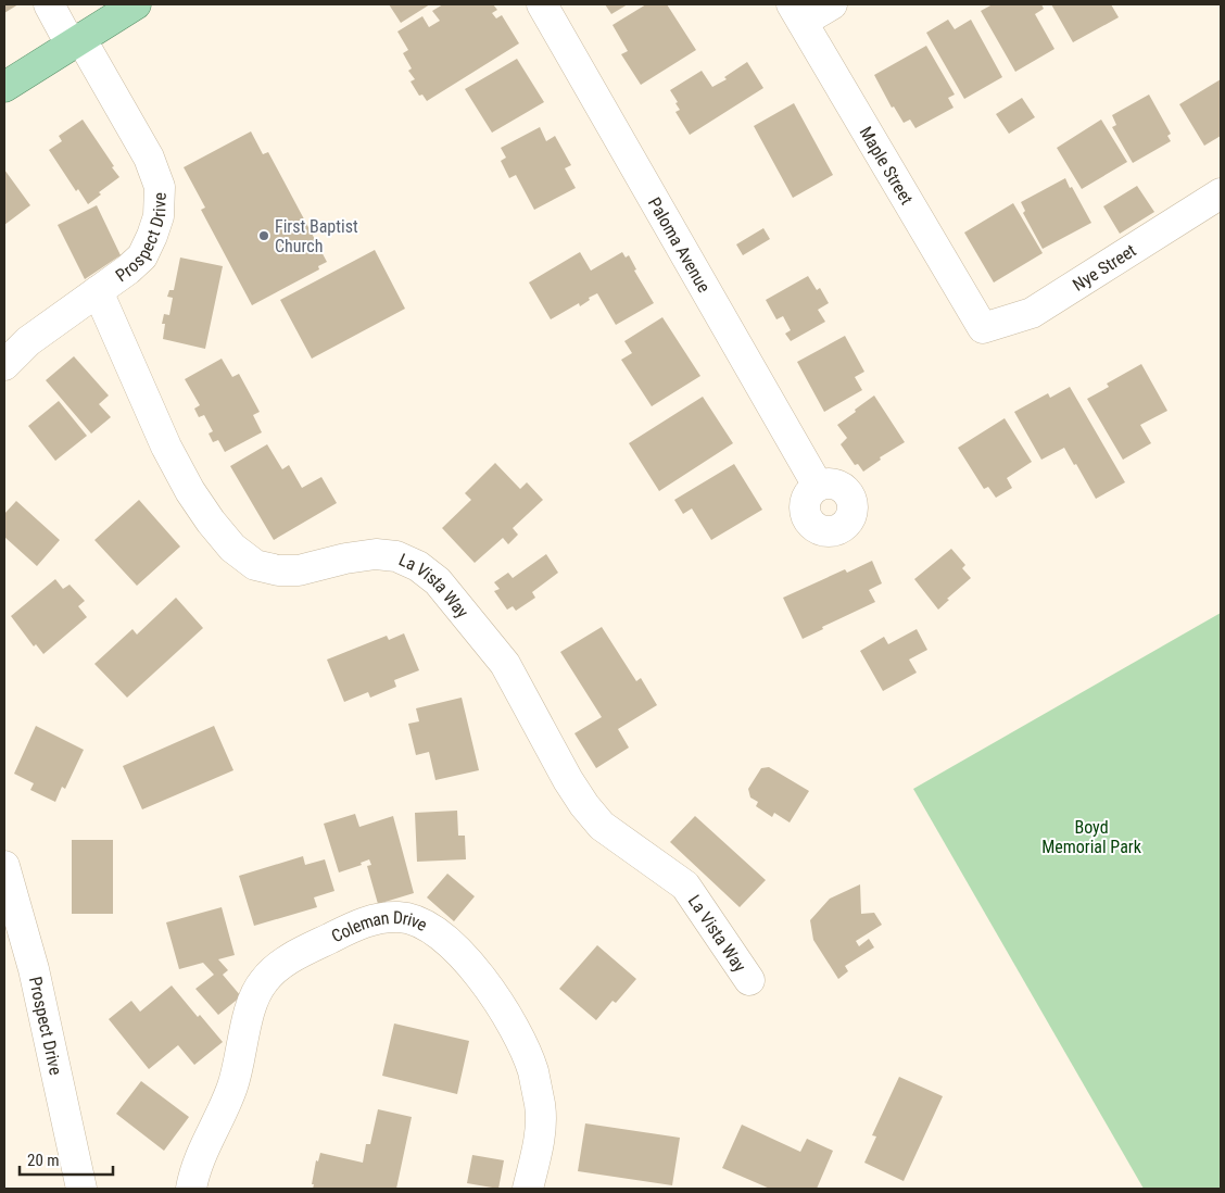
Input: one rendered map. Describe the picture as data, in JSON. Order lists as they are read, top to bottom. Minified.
{"streets":{"street":["Maple Street","Prospect Drive","Paloma Avenue","Nye Street","La Vista Way","Coleman Drive"]},"crossings":[["Maple Street","Nye Street"],["Prospect Drive","La Vista Way"]],"parks":["Boyd Memorial Park"],"places":["First Baptist Church"],"scale_bar":"20 m"}
